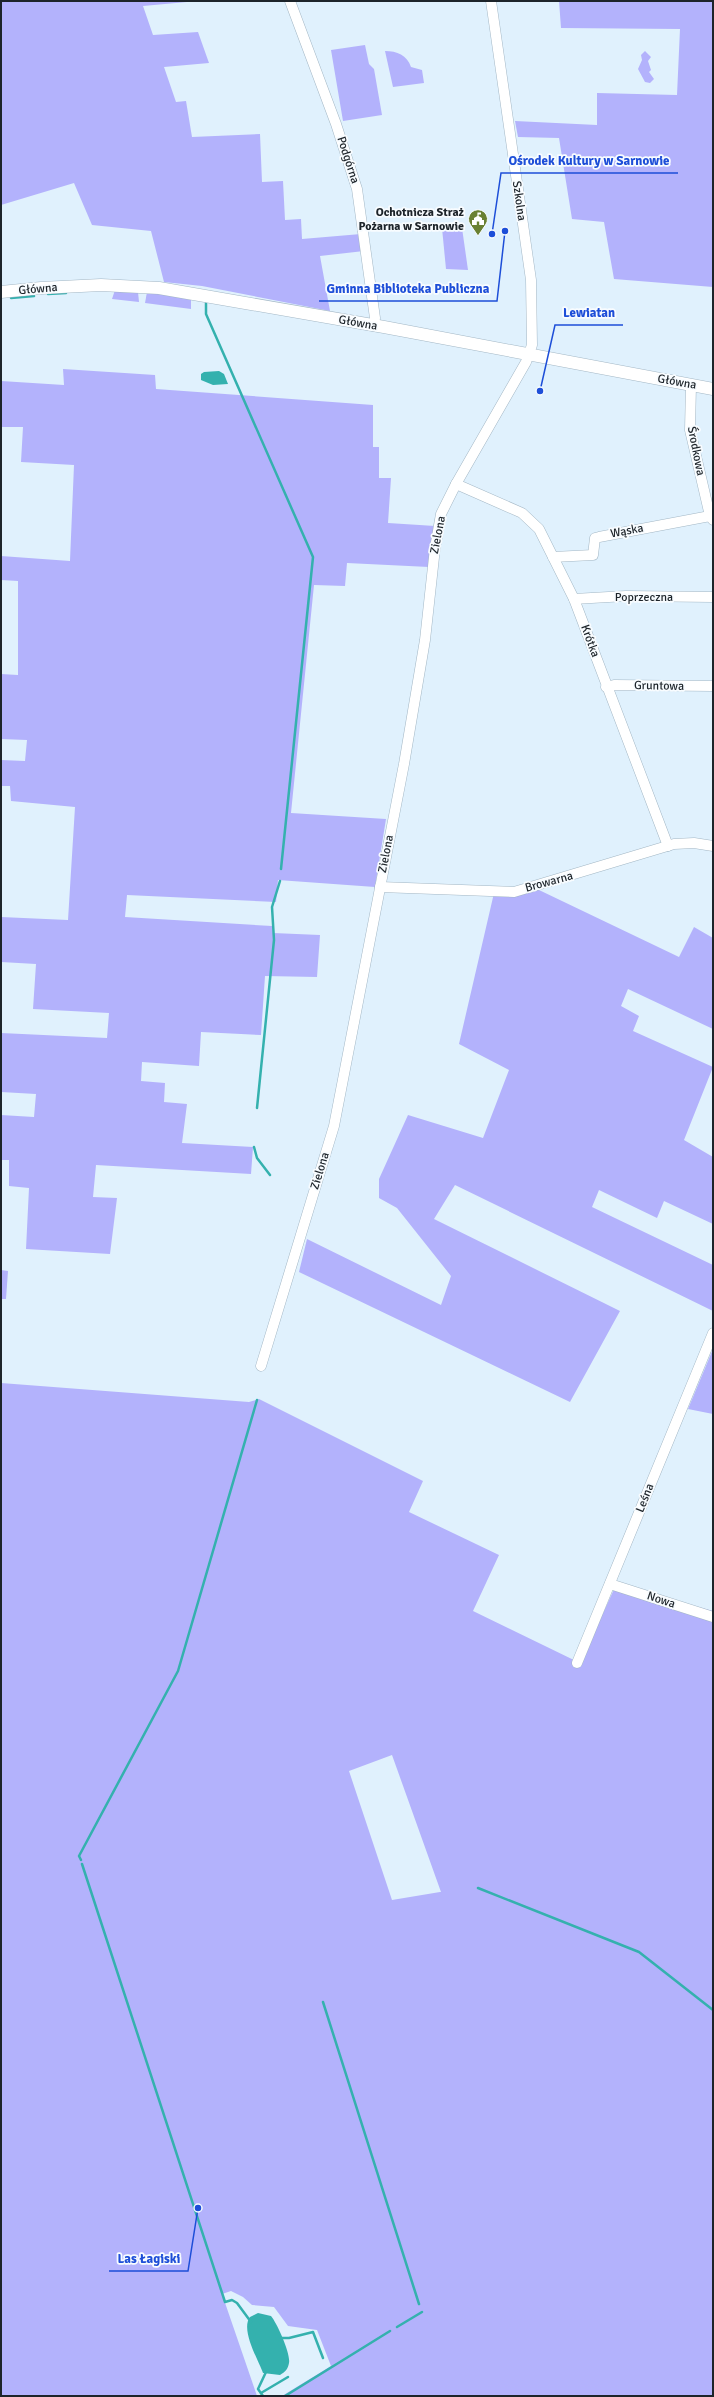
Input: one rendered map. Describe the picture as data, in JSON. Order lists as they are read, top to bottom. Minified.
{"streets":{"street":["Podgórna","Szkolna","Główna","Środkowa","Wąska","Zielona","Poprzeczna","Krótka","Gruntowa","Browarna","Leśna","Nowa"]},"crossings":[["Podgórna","Główna"],["Szkolna","Główna"],["Szkolna","Zielona"],["Główna","Środkowa"],["Główna","Zielona"],["Środkowa","Wąska"],["Wąska","Krótka"],["Zielona","Krótka"],["Zielona","Browarna"],["Poprzeczna","Krótka"],["Krótka","Gruntowa"],["Krótka","Browarna"],["Leśna","Nowa"]],"places":{"other":["Gminna Biblioteka Publiczna","Ośrodek Kultury w Sarnowie","Lewiatan","Las Łagiski"],"public building":["Ochotnicza Straż Pożarna w Sarnowie"]}}
